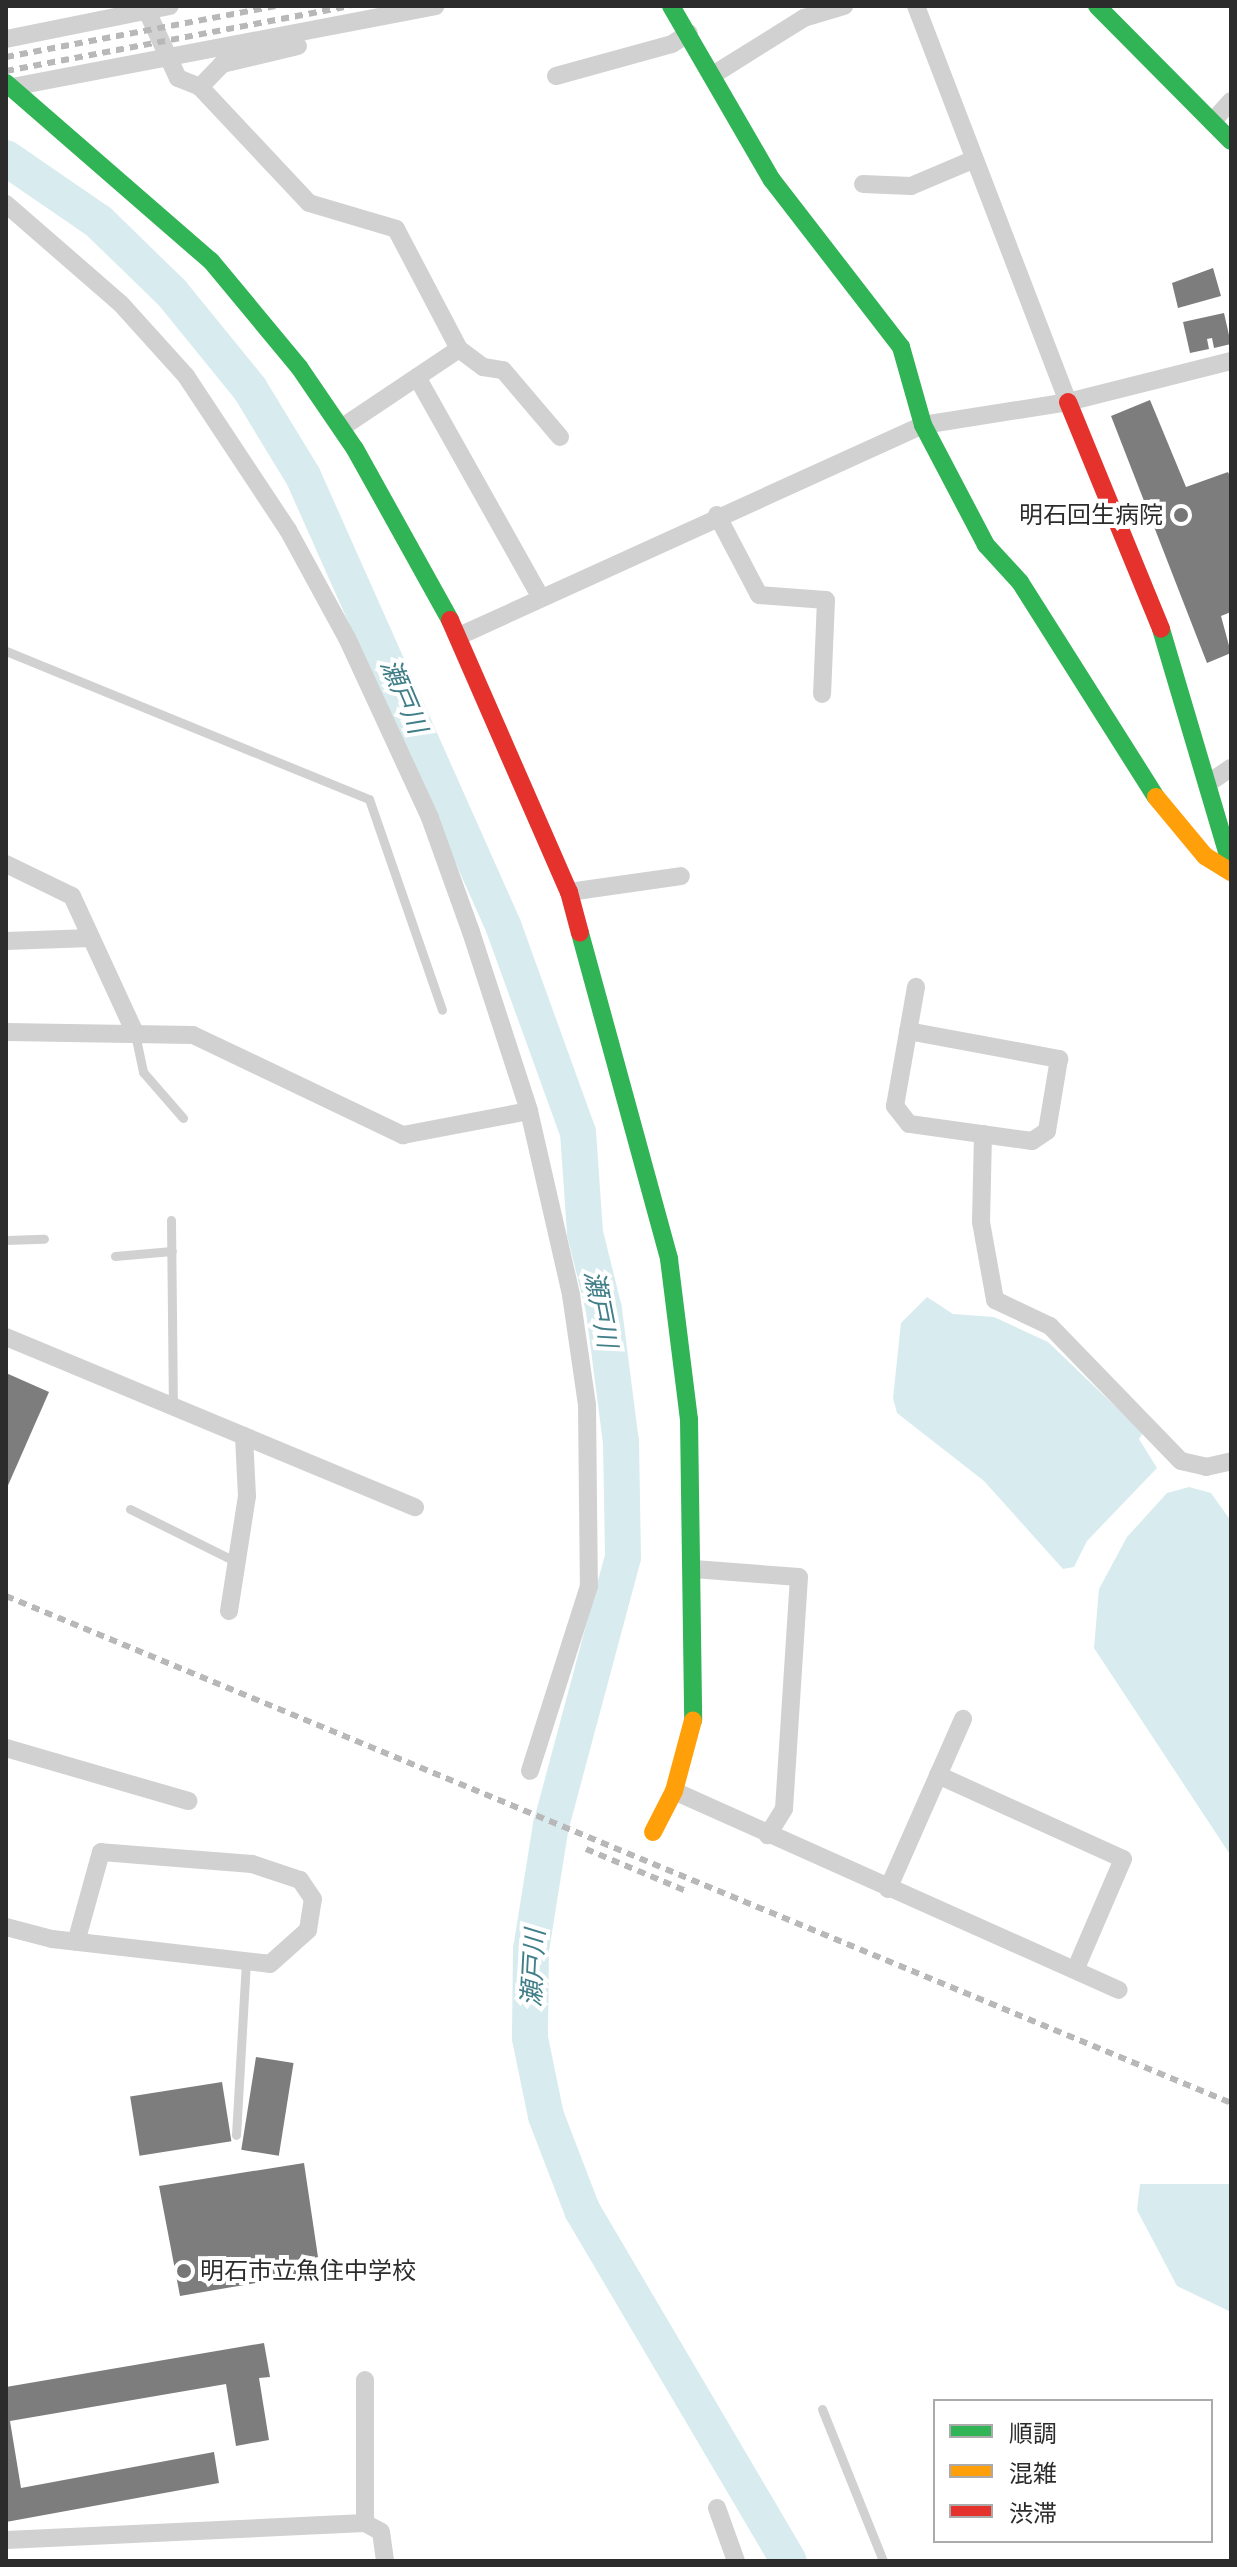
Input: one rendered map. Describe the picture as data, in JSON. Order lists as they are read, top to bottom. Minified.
{"water":["瀬戸川"],"places":["明石回生病院","明石市立魚住中学校"],"legend":["順調","混雑","渋滞"]}
